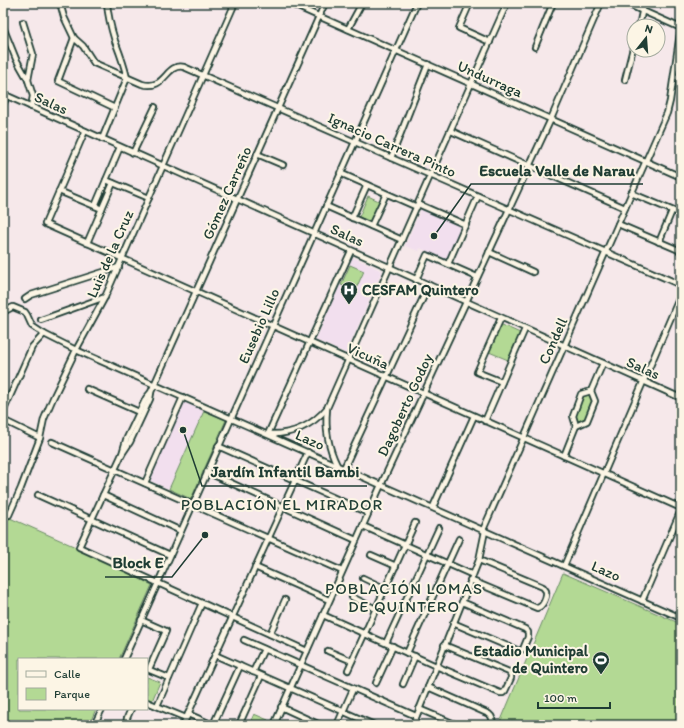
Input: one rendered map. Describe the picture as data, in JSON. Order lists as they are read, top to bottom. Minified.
{"streets":{"street":["Undurraga","Salas","Ignacio Carrera Pinto","Gómez Carreño","Luis de la Cruz","Eusebio Lillo","Condell","Vicuña","Dagoberto Godoy","Lazo"]},"crossings":[["Undurraga","Gómez Carreño"],["Undurraga","Eusebio Lillo"],["Undurraga","Condell"],["Undurraga","Dagoberto Godoy"],["Salas","Gómez Carreño"],["Salas","Luis de la Cruz"],["Salas","Eusebio Lillo"],["Salas","Condell"],["Salas","Dagoberto Godoy"],["Ignacio Carrera Pinto","Gómez Carreño"],["Ignacio Carrera Pinto","Luis de la Cruz"],["Ignacio Carrera Pinto","Eusebio Lillo"],["Ignacio Carrera Pinto","Condell"],["Ignacio Carrera Pinto","Dagoberto Godoy"],["Gómez Carreño","Eusebio Lillo"],["Gómez Carreño","Vicuña"],["Gómez Carreño","Lazo"],["Luis de la Cruz","Vicuña"],["Luis de la Cruz","Lazo"],["Eusebio Lillo","Vicuña"],["Eusebio Lillo","Lazo"],["Condell","Vicuña"],["Condell","Lazo"],["Vicuña","Dagoberto Godoy"],["Dagoberto Godoy","Lazo"]],"districts":["POBLACIÓN EL MIRADOR","POBLACIÓN LOMAS DE QUINTERO"],"places":{"other":["Escuela Valle de Narau","Jardín Infantil Bambi","Block E"],"hospital":["CESFAM Quintero"],"sports":["Estadio Municipal de Quintero"]},"legend":["Calle","Parque"],"scale_bar":"100 m","north":"top"}
